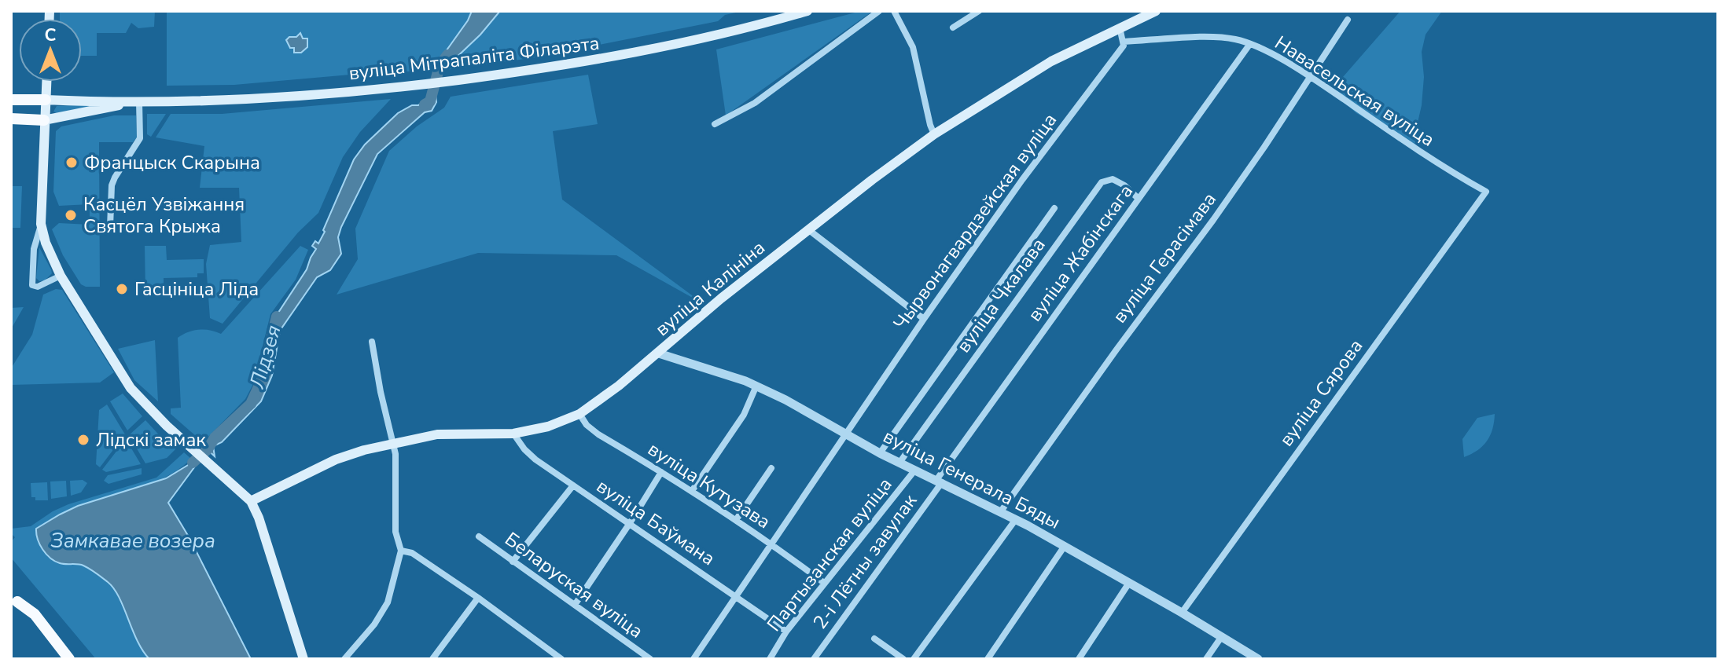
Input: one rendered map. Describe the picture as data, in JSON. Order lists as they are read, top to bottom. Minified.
{"streets":{"main road":["вуліца Мітрапаліта Філарэта","вуліца Калініна"],"street":["Навасельская вуліца","Чырвонагвардзейская вуліца","вуліца Жабінскага","вуліца Герасімава","вуліца Чкалава","вуліца Сярова","вуліца Генерала Бяды","вуліца Кутузава","вуліца Баўмана","Партызанская вуліца","2-і Лётны завулак","Беларуская вуліца"]},"crossings":[["Навасельская вуліца","Чырвонагвардзейская вуліца"],["Навасельская вуліца","вуліца Жабінскага"],["Навасельская вуліца","вуліца Герасімава"],["Навасельская вуліца","вуліца Сярова"],["Чырвонагвардзейская вуліца","вуліца Генерала Бяды"],["Чырвонагвардзейская вуліца","вуліца Кутузава"],["Чырвонагвардзейская вуліца","вуліца Баўмана"],["вуліца Жабінскага","вуліца Чкалава"],["вуліца Жабінскага","вуліца Генерала Бяды"],["вуліца Жабінскага","2-і Лётны завулак"],["вуліца Герасімава","вуліца Генерала Бяды"],["вуліца Калініна","вуліца Генерала Бяды"],["вуліца Калініна","вуліца Кутузава"],["вуліца Калініна","вуліца Баўмана"],["вуліца Чкалава","вуліца Генерала Бяды"],["вуліца Сярова","вуліца Генерала Бяды"],["вуліца Генерала Бяды","Партызанская вуліца"],["вуліца Генерала Бяды","2-і Лётны завулак"],["вуліца Кутузава","Партызанская вуліца"],["вуліца Баўмана","Партызанская вуліца"]],"water":["Лідзея","Замкавае возера"],"places":["Францыск Скарына","Касцёл Узвіжання Святога Крыжа","Гасцініца Ліда","Лідскі замак"],"north":"top"}
